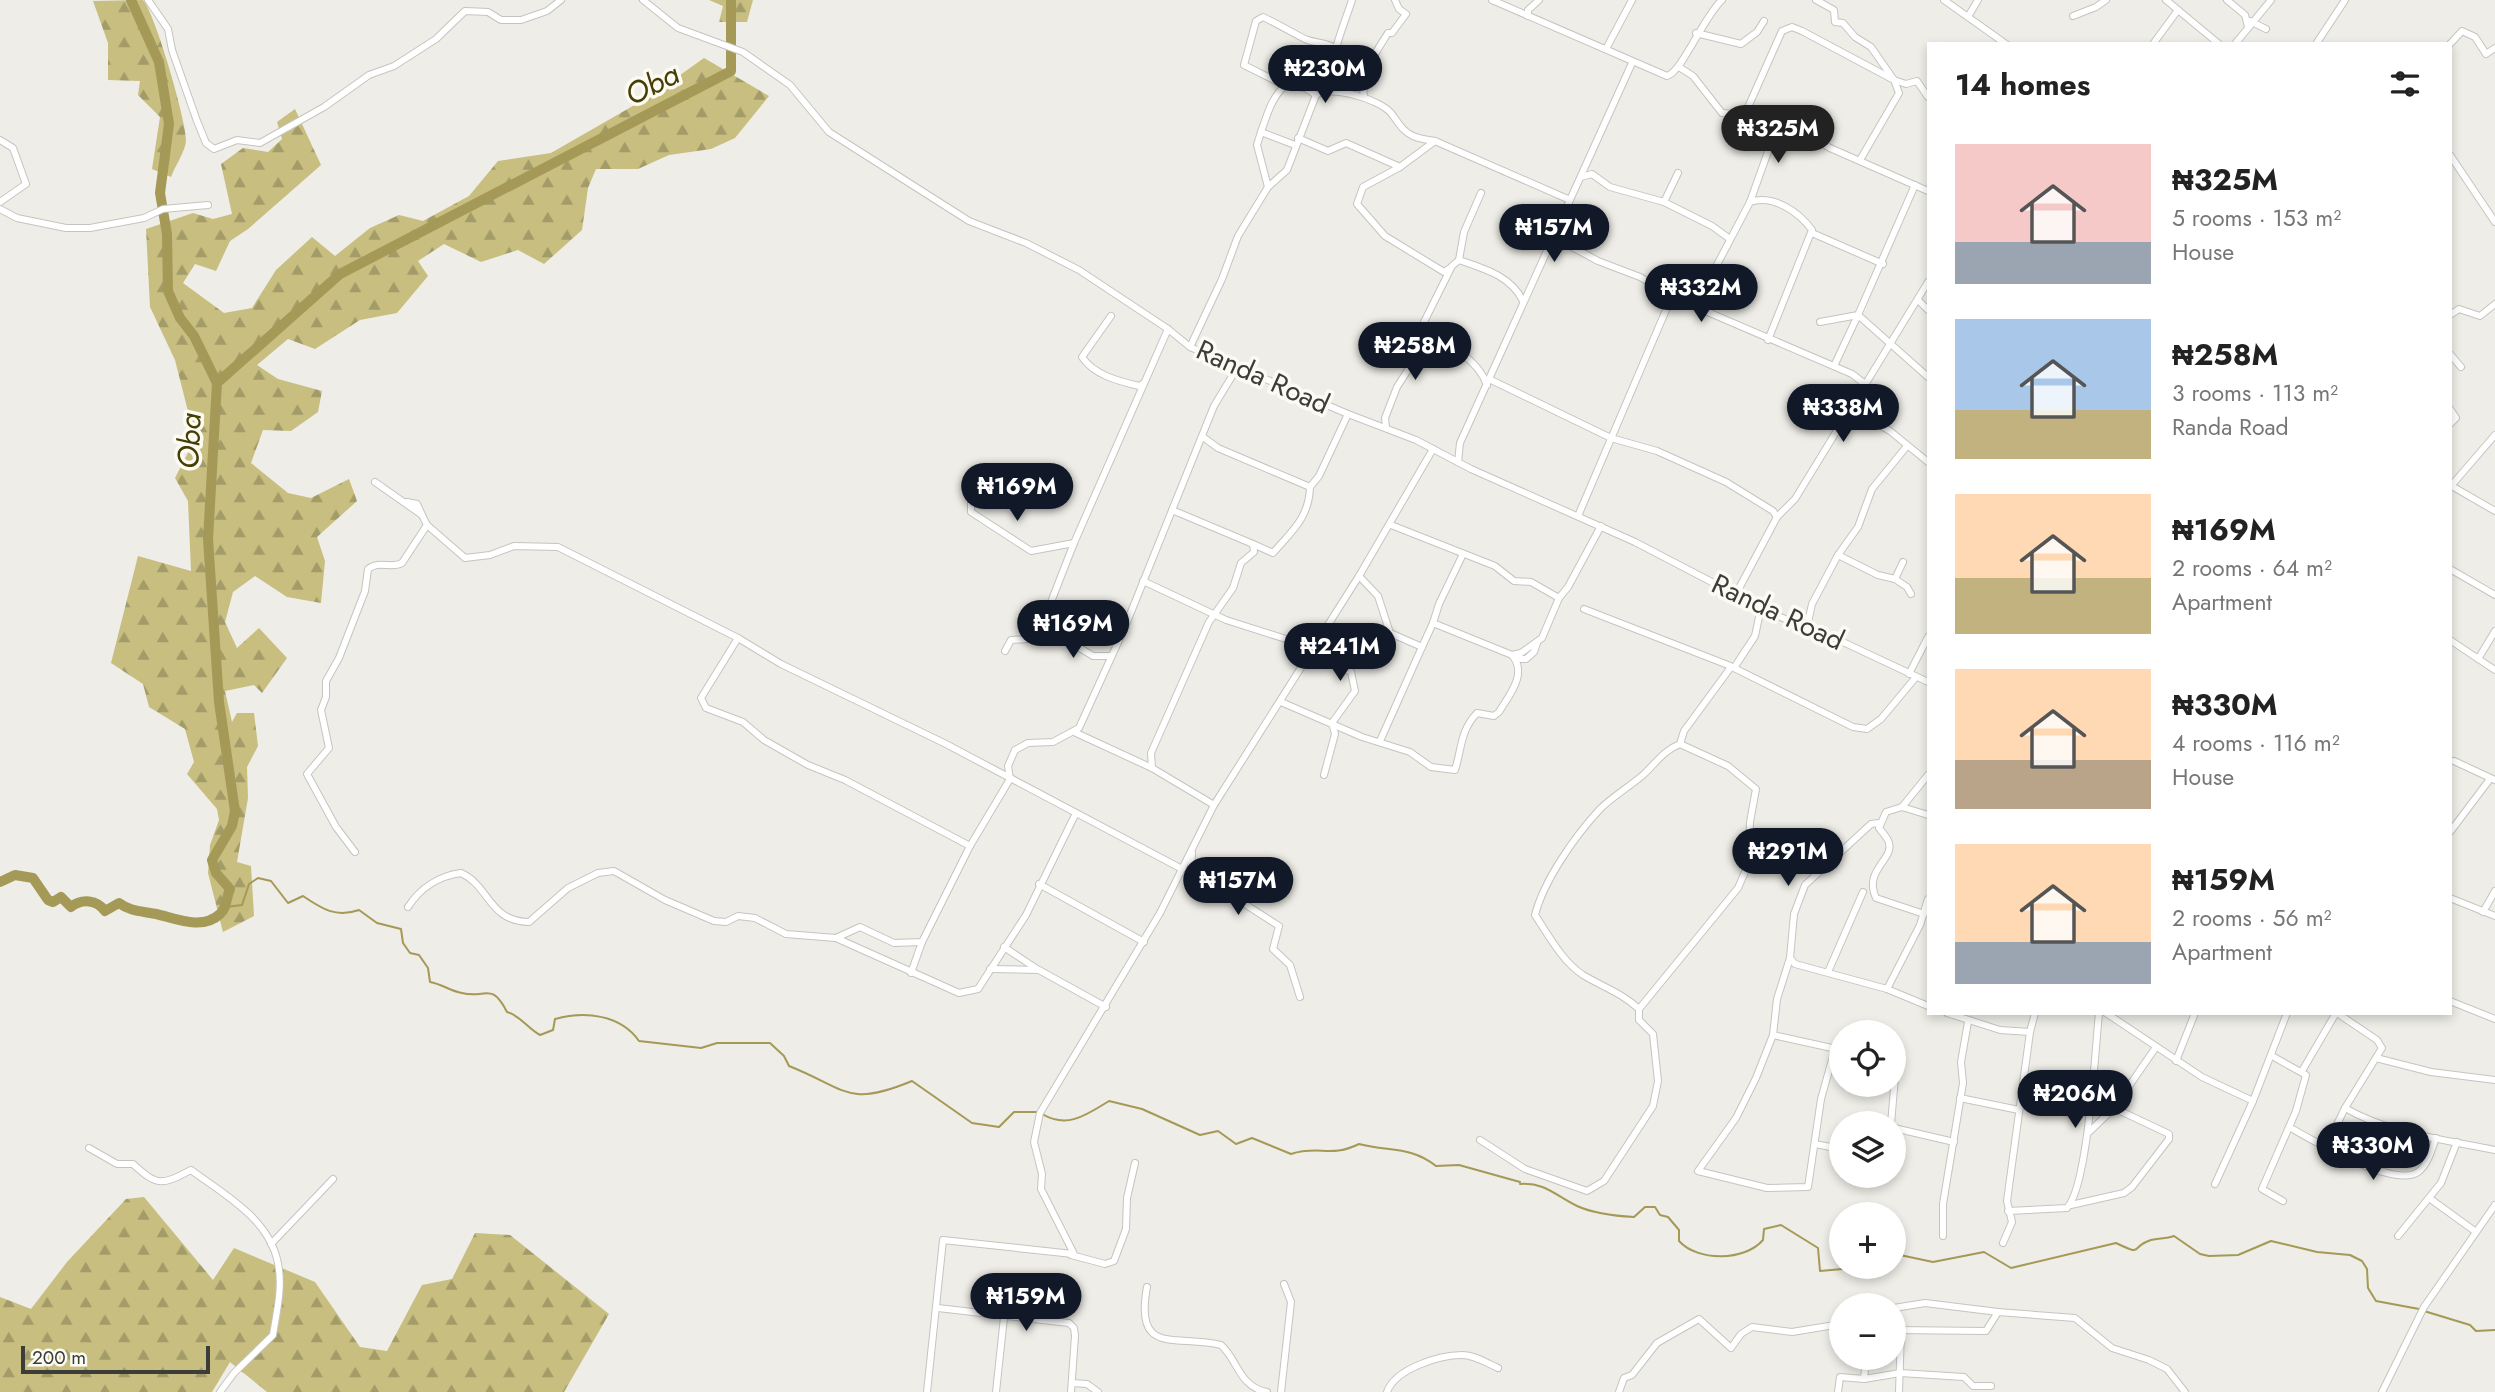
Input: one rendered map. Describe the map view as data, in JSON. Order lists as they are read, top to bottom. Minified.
{"streets":{"street":["Randa Road"]},"water":["Oba"],"scale_bar":"200 m","page":{"heading":"14 homes","price":["₦230M","₦325M","₦157M","₦332M","₦258M","₦338M","₦169M","₦169M","₦241M","₦291M","₦157M","₦206M","₦330M","₦159M"],"list":[{"name":"₦325M","note":"5 rooms · 153 m² · House"},{"name":"₦258M","note":"3 rooms · 113 m² · Randa Road"},{"name":"₦169M","note":"2 rooms · 64 m² · Apartment"},{"name":"₦330M","note":"4 rooms · 116 m² · House"},{"name":"₦159M","note":"2 rooms · 56 m² · Apartment"}],"map_buttons":["+","−"],"scale":"200 m"}}
